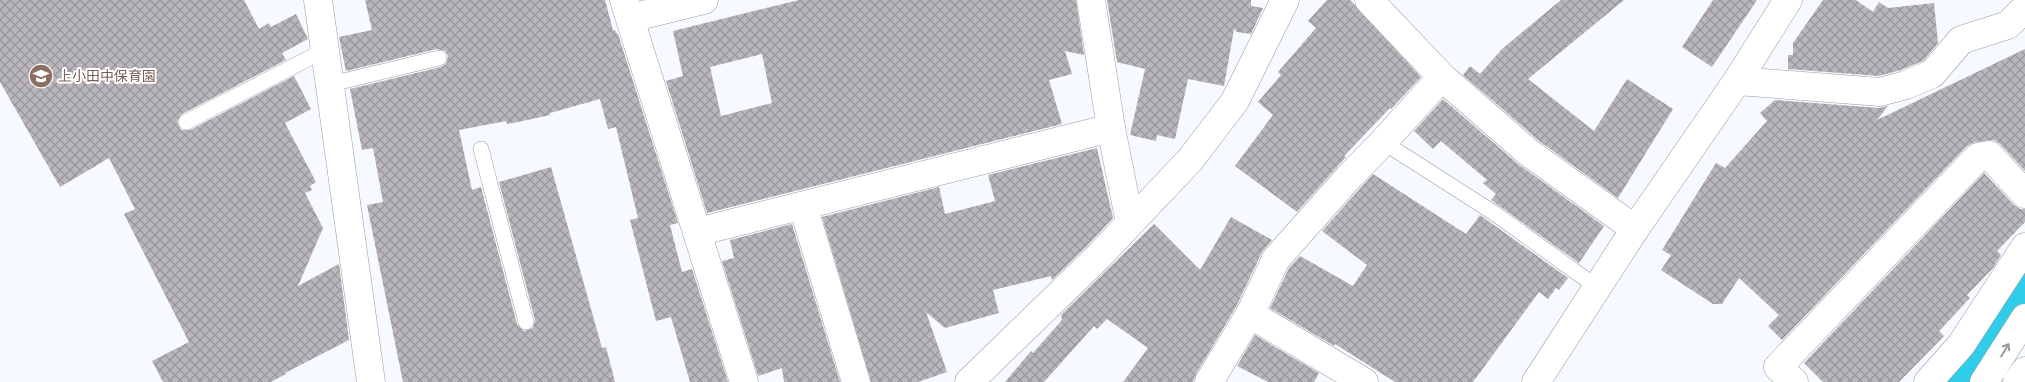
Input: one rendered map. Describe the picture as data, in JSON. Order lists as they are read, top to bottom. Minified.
{"places":{"school or university":["上小田中保育園"]}}
